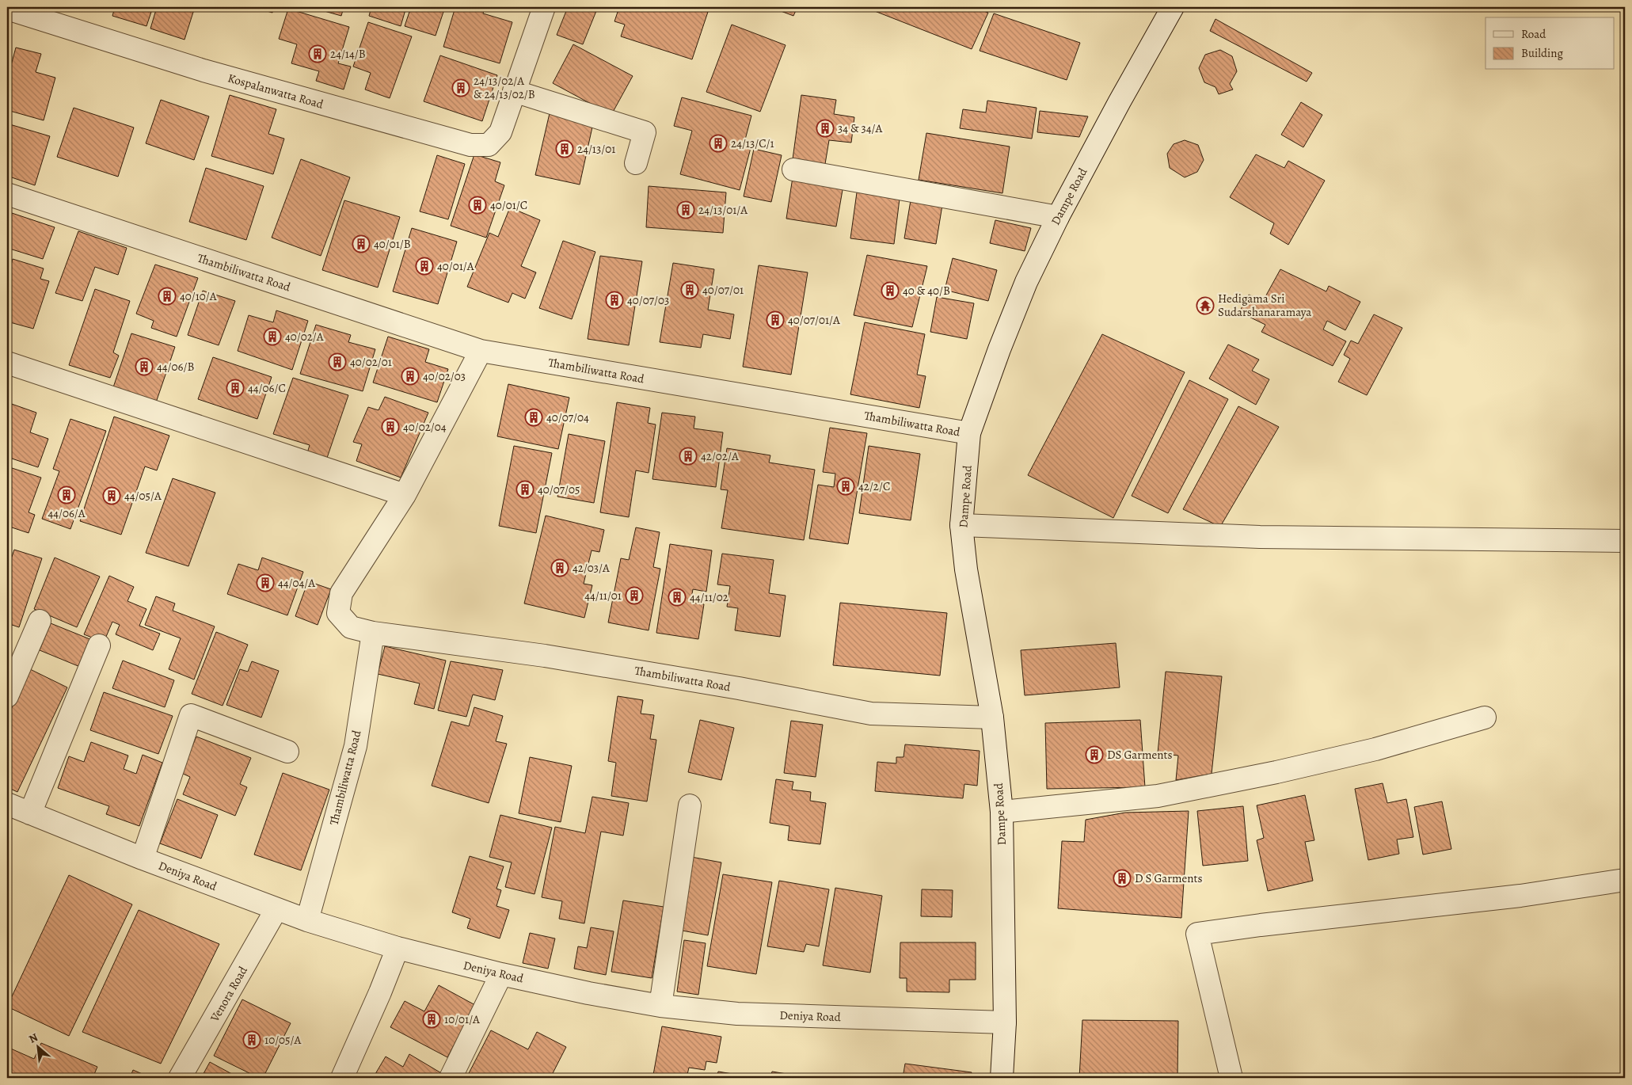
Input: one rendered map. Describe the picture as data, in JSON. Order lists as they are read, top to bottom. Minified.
{"streets":{"street":["Kospalanwatta Road","Dampe Road","Thambiliwatta Road","Deniya Road","Venora Road"]},"crossings":[["Dampe Road","Thambiliwatta Road"],["Dampe Road","Deniya Road"],["Thambiliwatta Road","Deniya Road"],["Deniya Road","Venora Road"]],"places":{"building":["24/14/B","24/13/02/A & 24/13/02/B","34 & 34/A","24/13/C/1","24/13/01","40/01/C","24/13/01/A","40/01/B","40/01/A","40/07/01","40 & 40/B","40/10/A","40/07/03","40/07/01/A","40/02/A","40/02/01","44/06/B","40/02/03","44/06/C","40/07/04","40/02/04","42/02/A","42/2/C","40/07/05","44/06/A","44/05/A","42/03/A","44/04/A","44/11/01","44/11/02","DS Garments","D S Garments","10/01/A","10/05/A"],"temple":["Hedigama Sri Sudarshanaramaya"]},"legend":["Road","Building"],"north":"top left"}
